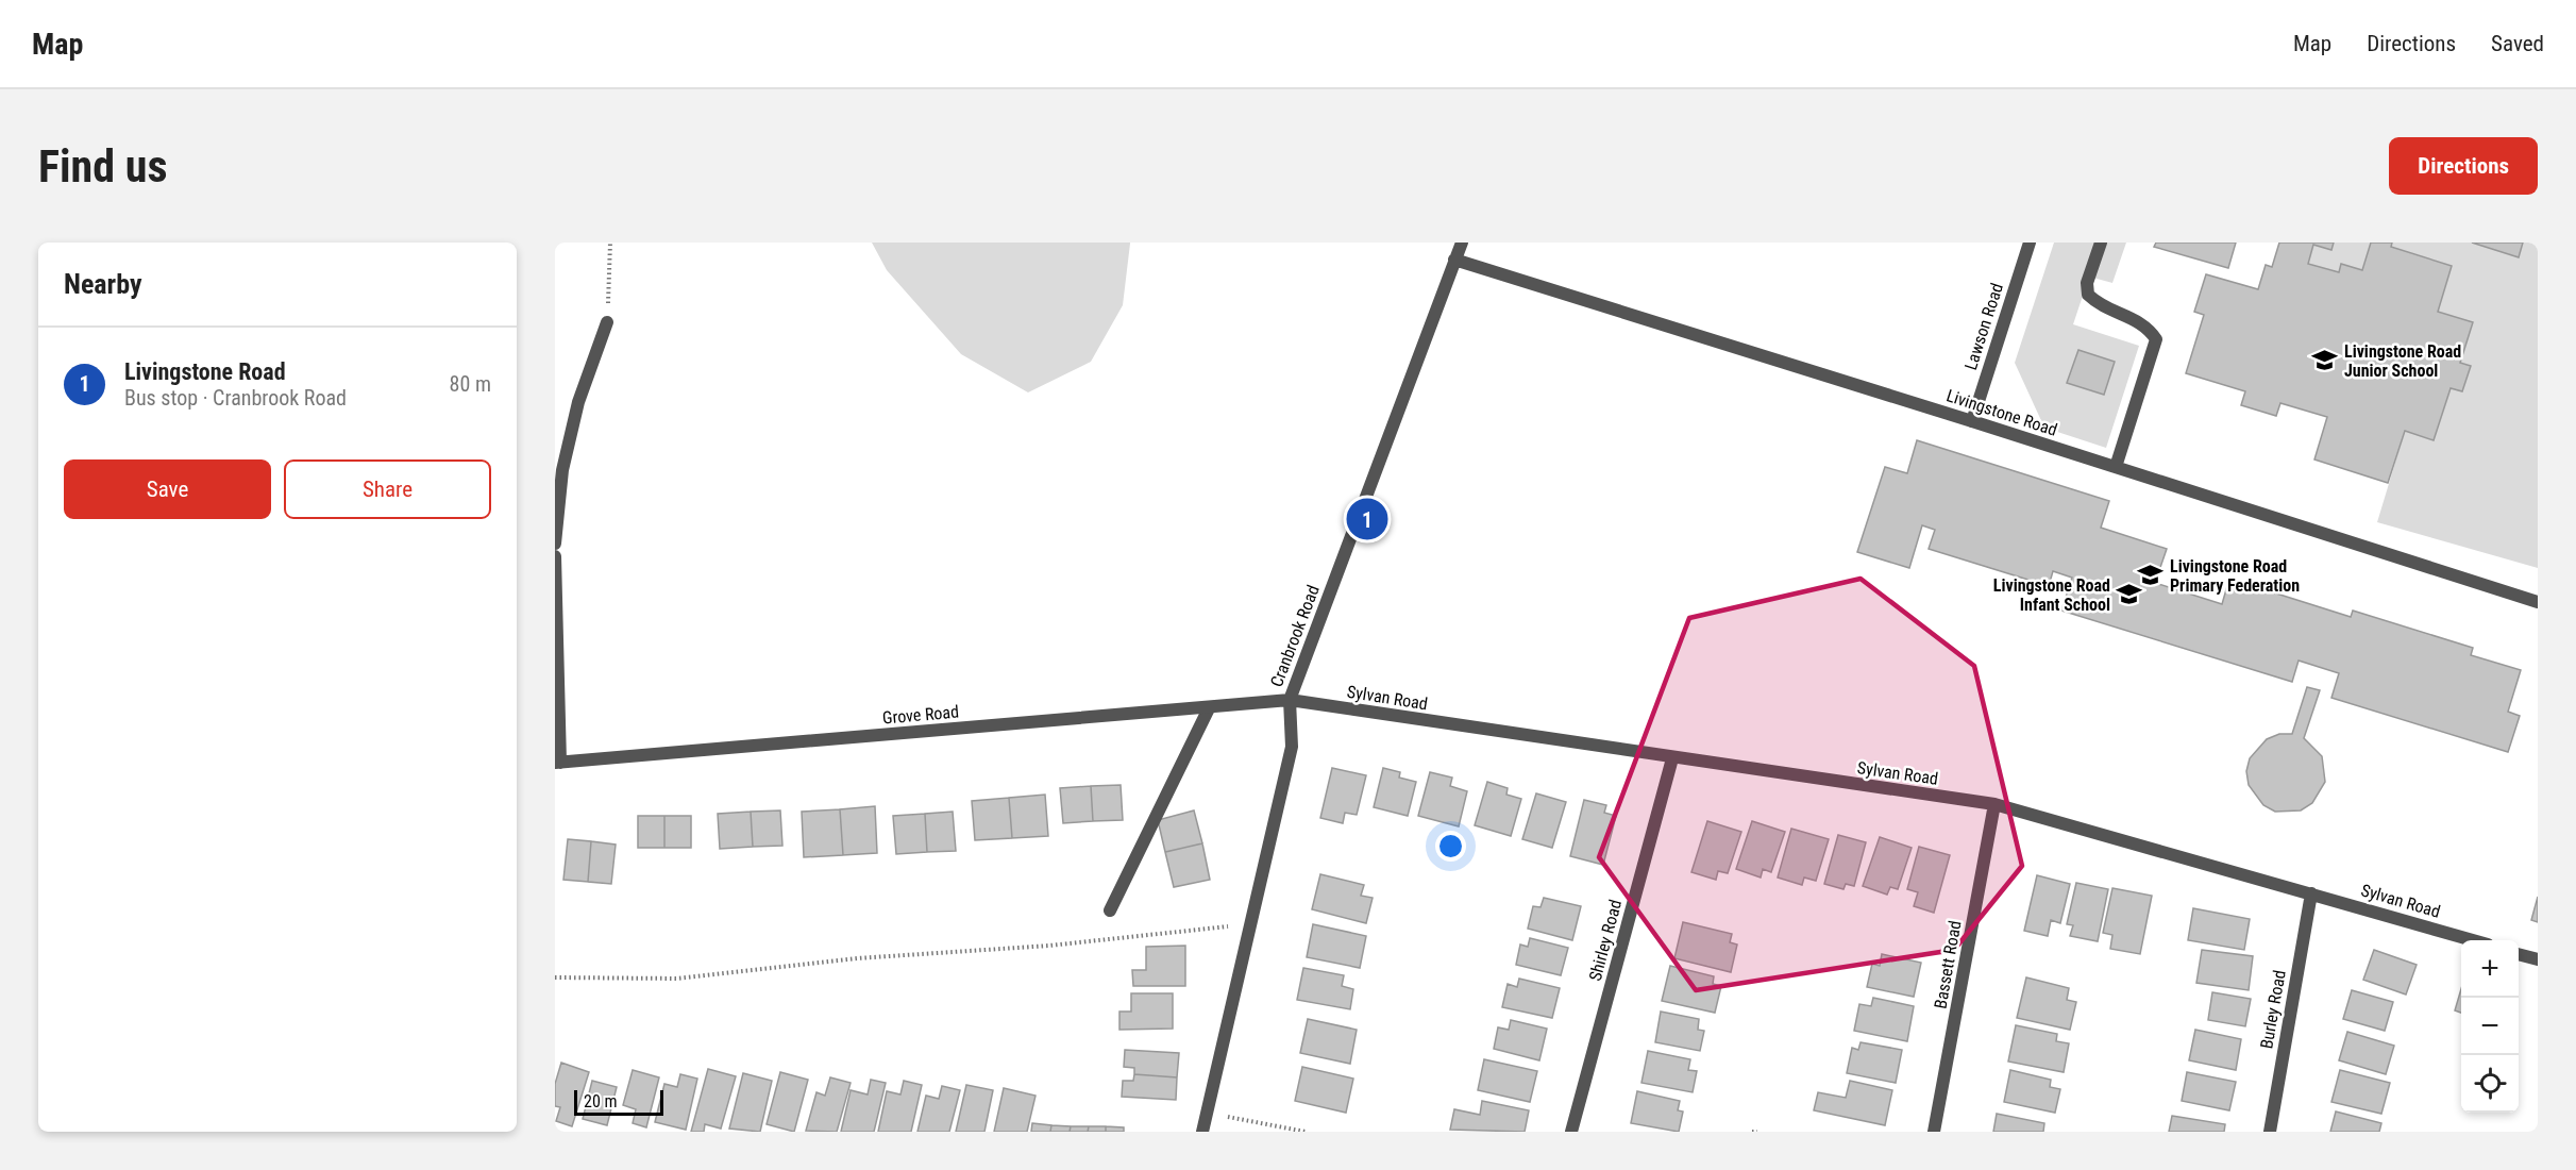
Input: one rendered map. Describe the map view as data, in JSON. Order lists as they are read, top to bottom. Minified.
{"streets":{"street":["Lawson Road","Livingstone Road","Cranbrook Road","Sylvan Road","Grove Road","Shirley Road","Bassett Road","Burley Road"]},"crossings":[["Lawson Road","Livingstone Road"],["Livingstone Road","Cranbrook Road"],["Cranbrook Road","Sylvan Road"],["Cranbrook Road","Grove Road"],["Sylvan Road","Grove Road"],["Sylvan Road","Shirley Road"],["Sylvan Road","Bassett Road"],["Sylvan Road","Burley Road"]],"places":{"school or university":["Livingstone Road Junior School","Livingstone Road Primary Federation","Livingstone Road Infant School"]},"scale_bar":"20 m","page":{"header":"Map","nav":["Map","Directions","Saved"],"buttons":["Directions",["Save","Share"]],"title":"Find us","heading":"Nearby","list":[{"mark":"1","name":"Livingstone Road","note":"Bus stop · Cranbrook Road","value":"80 m"}],"pins":"1","map_buttons":["+","−"],"scale":"20 m"}}
